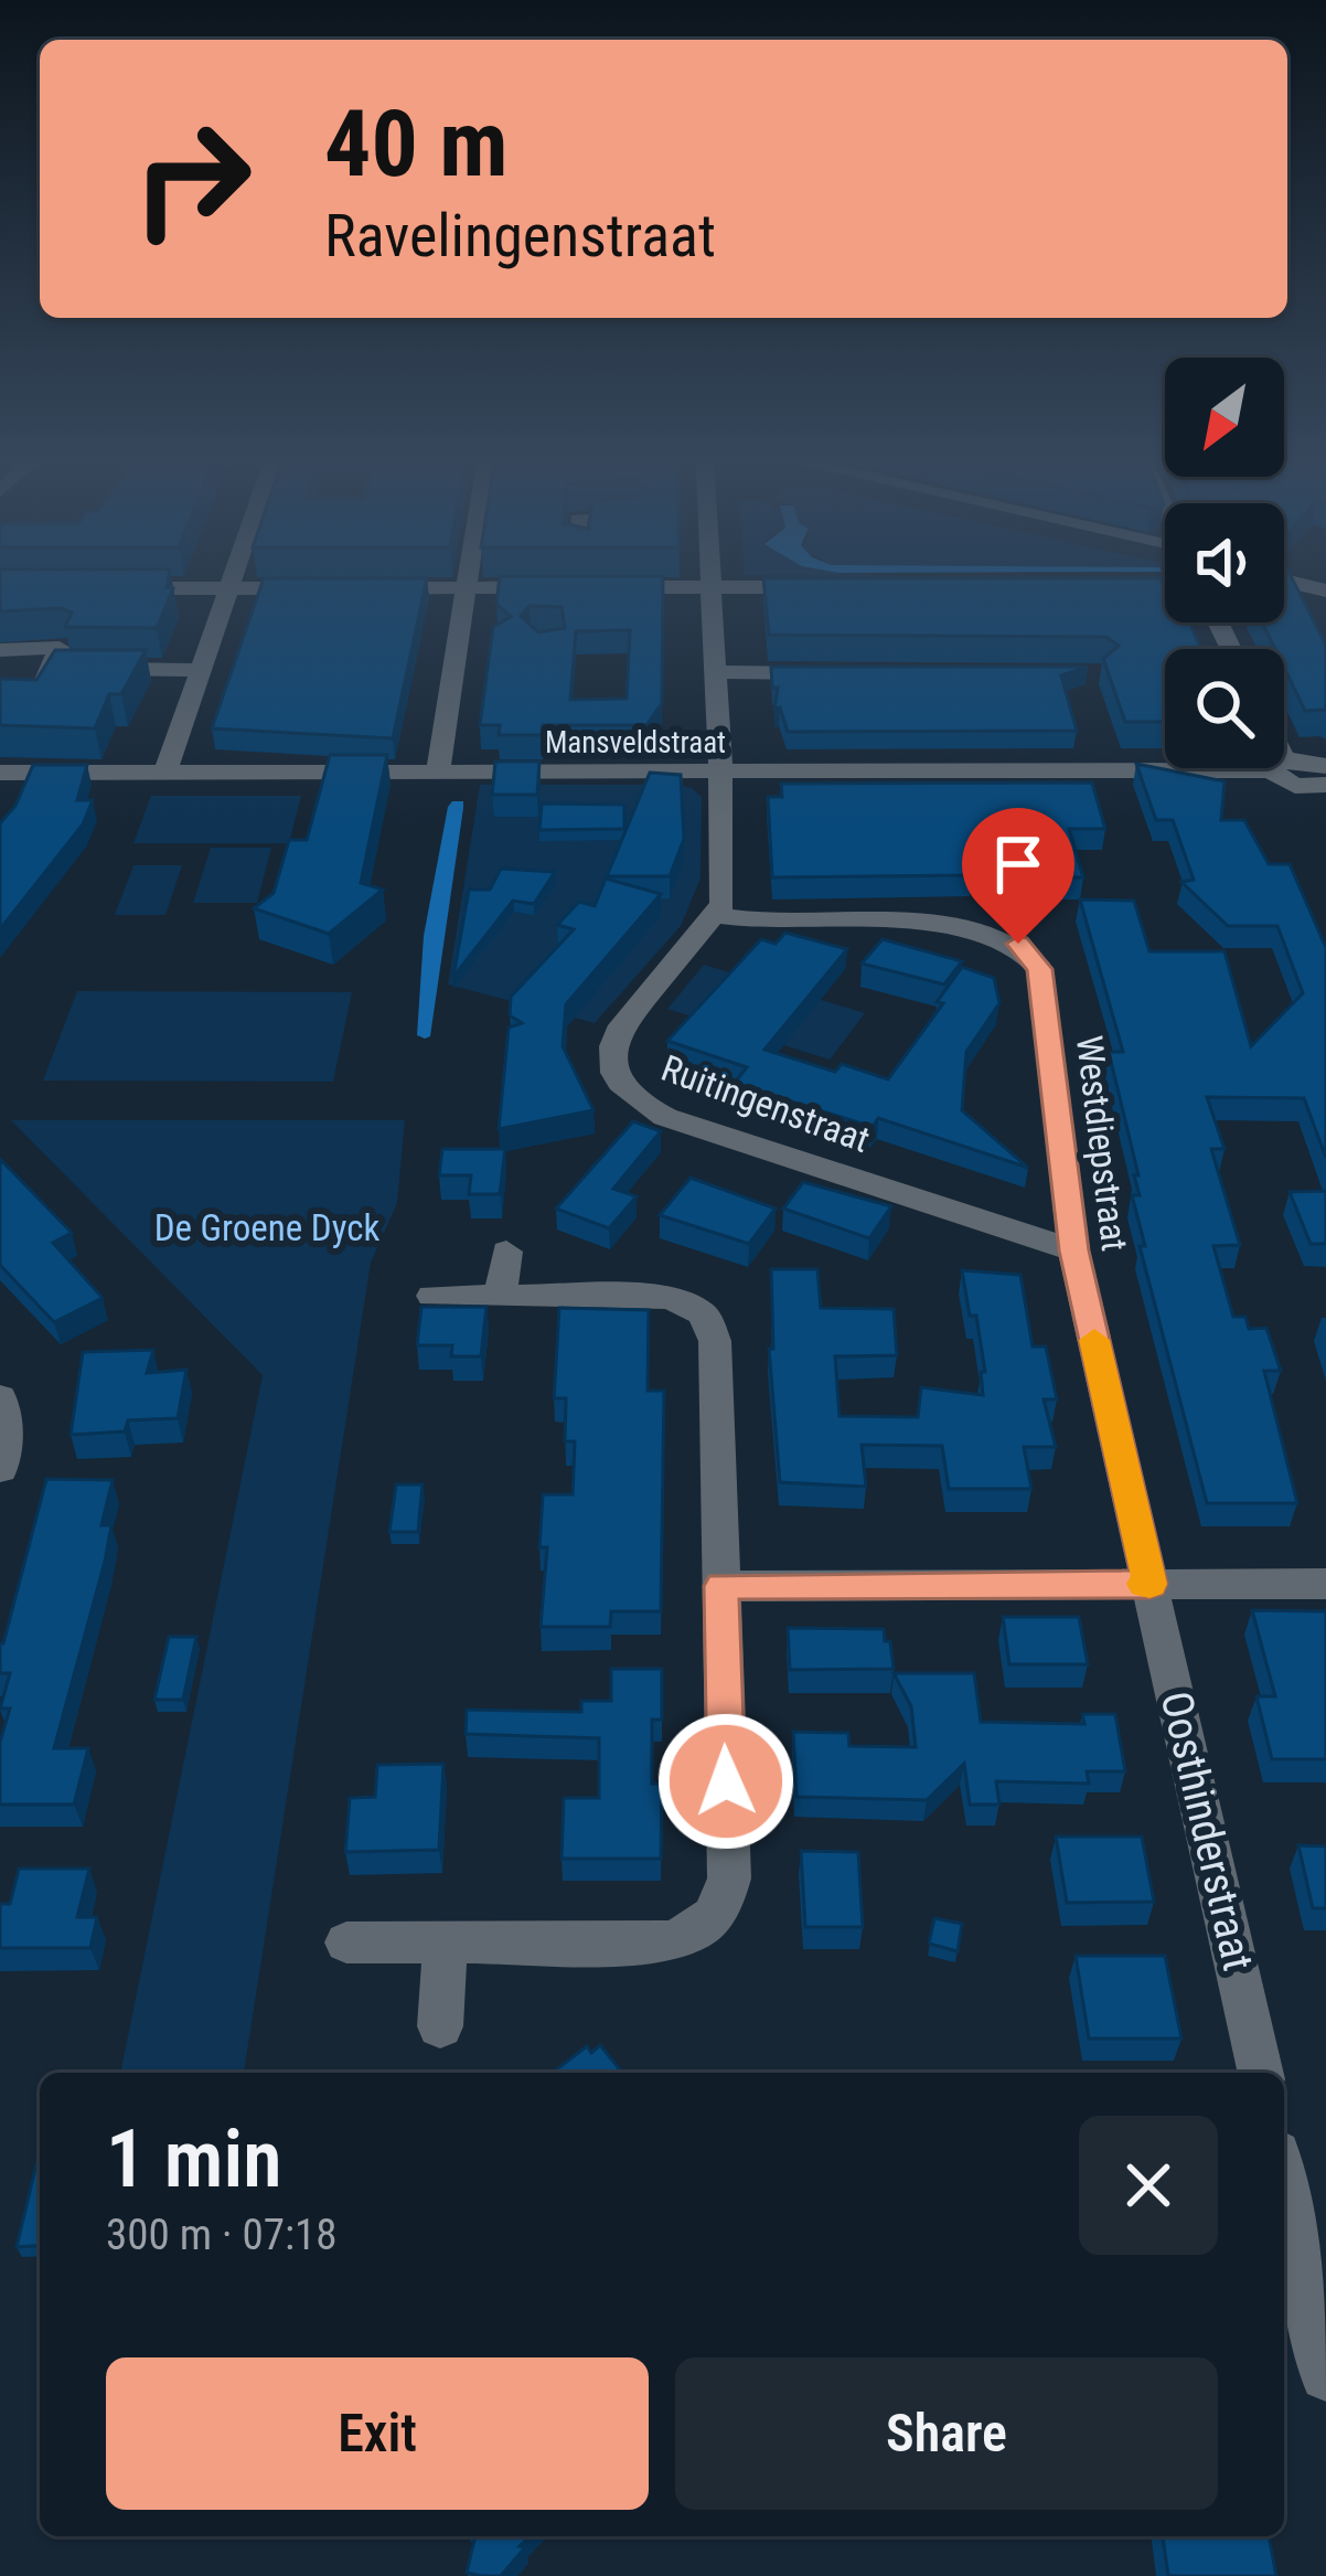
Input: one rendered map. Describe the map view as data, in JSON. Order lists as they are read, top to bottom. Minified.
{"streets":{"street":["Mansveldstraat","Ruitingenstraat","Westdiepstraat","Oosthinderstraat"]},"crossings":[["Ruitingenstraat","Westdiepstraat"],["Westdiepstraat","Oosthinderstraat"]],"parks":["De Groene Dyck"],"north":"bottom left","page":{"turn":["40 m","Ravelingenstraat"],"heading":["1 min","300 m · 07:18"],"buttons":["Exit","Share"]}}
